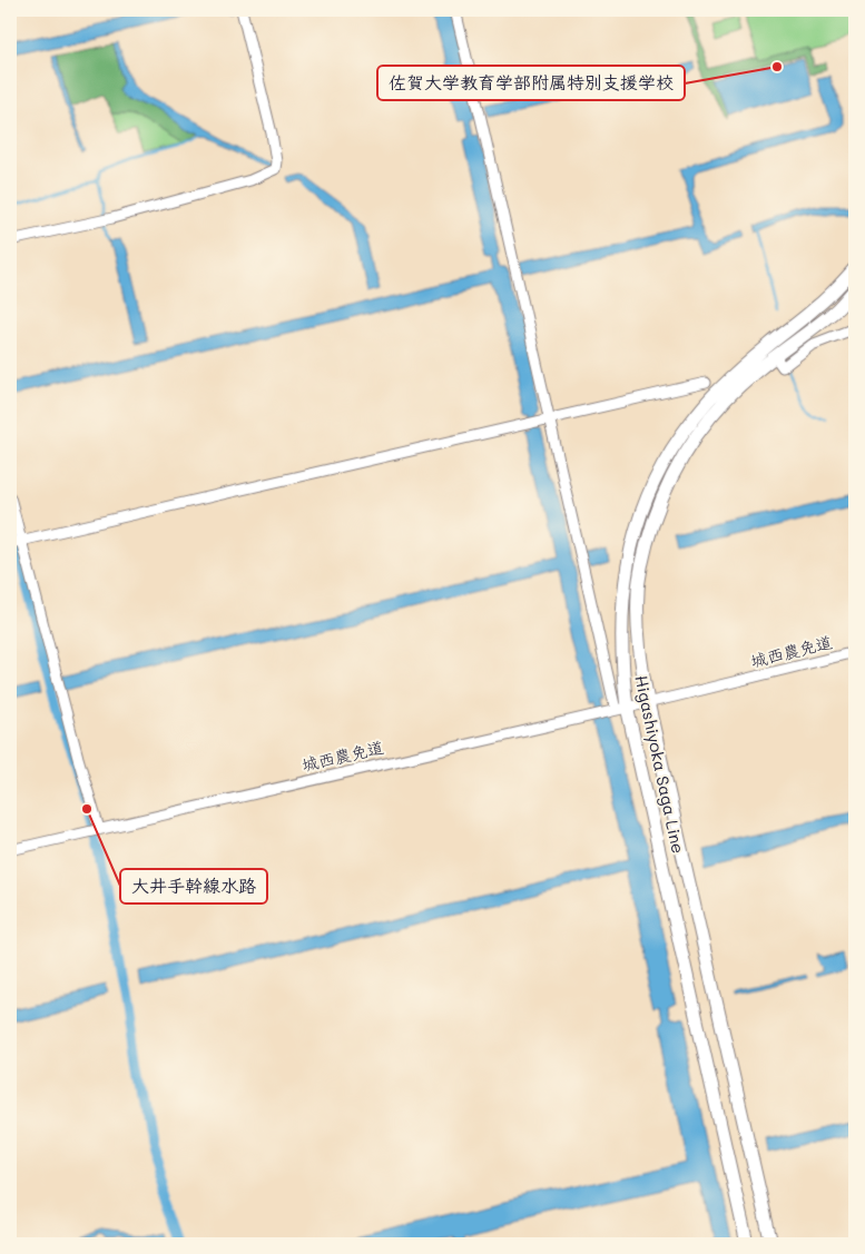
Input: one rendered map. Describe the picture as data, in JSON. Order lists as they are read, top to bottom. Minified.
{"streets":{"main road":["Higashiyoka Saga Line"],"street":["城西農免道"]},"crossings":[["城西農免道","Higashiyoka Saga Line"]],"places":["佐賀大学教育学部附属特別支援学校","大井手幹線水路"]}
